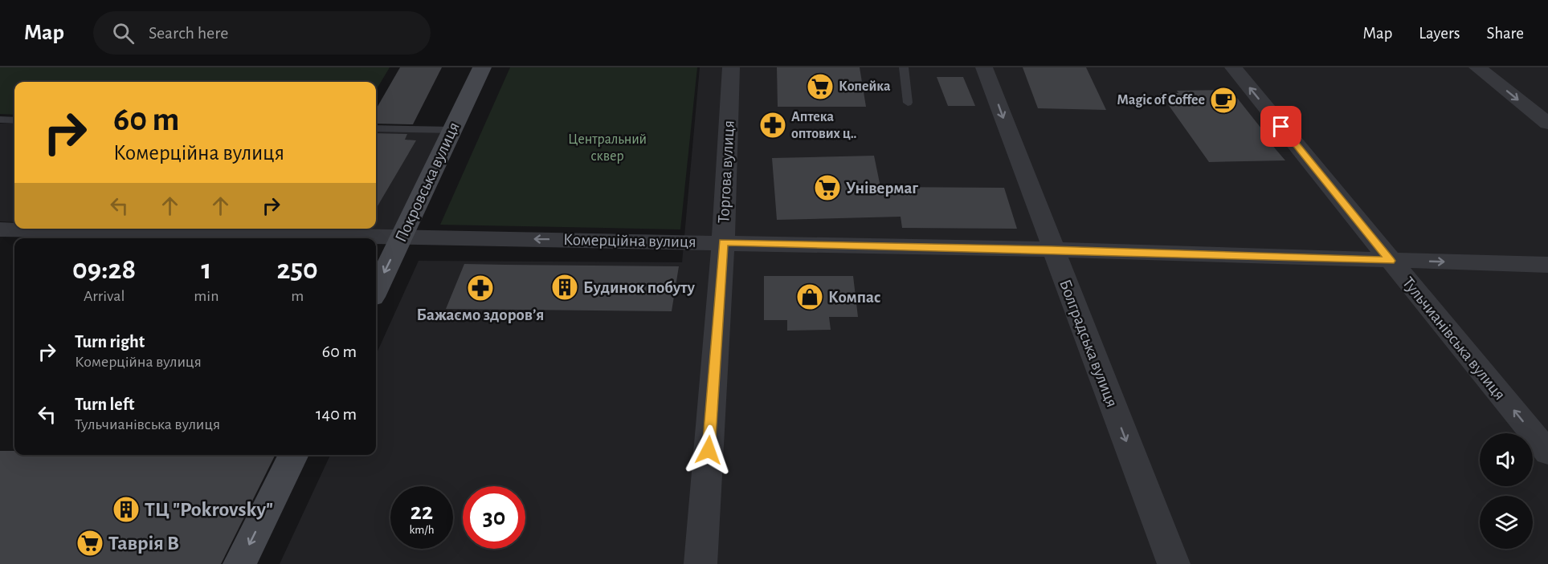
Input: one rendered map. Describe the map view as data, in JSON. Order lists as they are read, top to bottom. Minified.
{"streets":{"main road":["Покровська вулиця"],"street":["Торгова вулиця","Комерційна вулиця","Тульчианівська вулиця","Болградська вулиця"]},"crossings":[["Торгова вулиця","Комерційна вулиця"],["Покровська вулиця","Комерційна вулиця"],["Комерційна вулиця","Тульчианівська вулиця"],["Комерційна вулиця","Болградська вулиця"]],"one_way":["Тульчианівська вулиця","Болградська вулиця"],"parks":["Центральний сквер"],"places":{"supermarket":["Копейка","Універмаг","Таврія В"],"cafe":["Magic of Coffee"],"pharmacy":["Аптека оптових ц‥","Бажаємо здоровʼя"],"building":["Будинок побуту","ТЦ \"Pokrovsky\""],"shop":["Компас"]},"page":{"header":"Map","search":"Search here","nav":["Map","Layers","Share"],"turn":["60 m","Комерційна вулиця"],"eta":["09:28","Arrival","1","min","250","m"],"list":[{"name":"Turn right","note":"Комерційна вулиця","value":"60 m"},{"name":"Turn left","note":"Тульчианівська вулиця","value":"140 m"}],"speed":"22 km/h","limit":"30"}}
